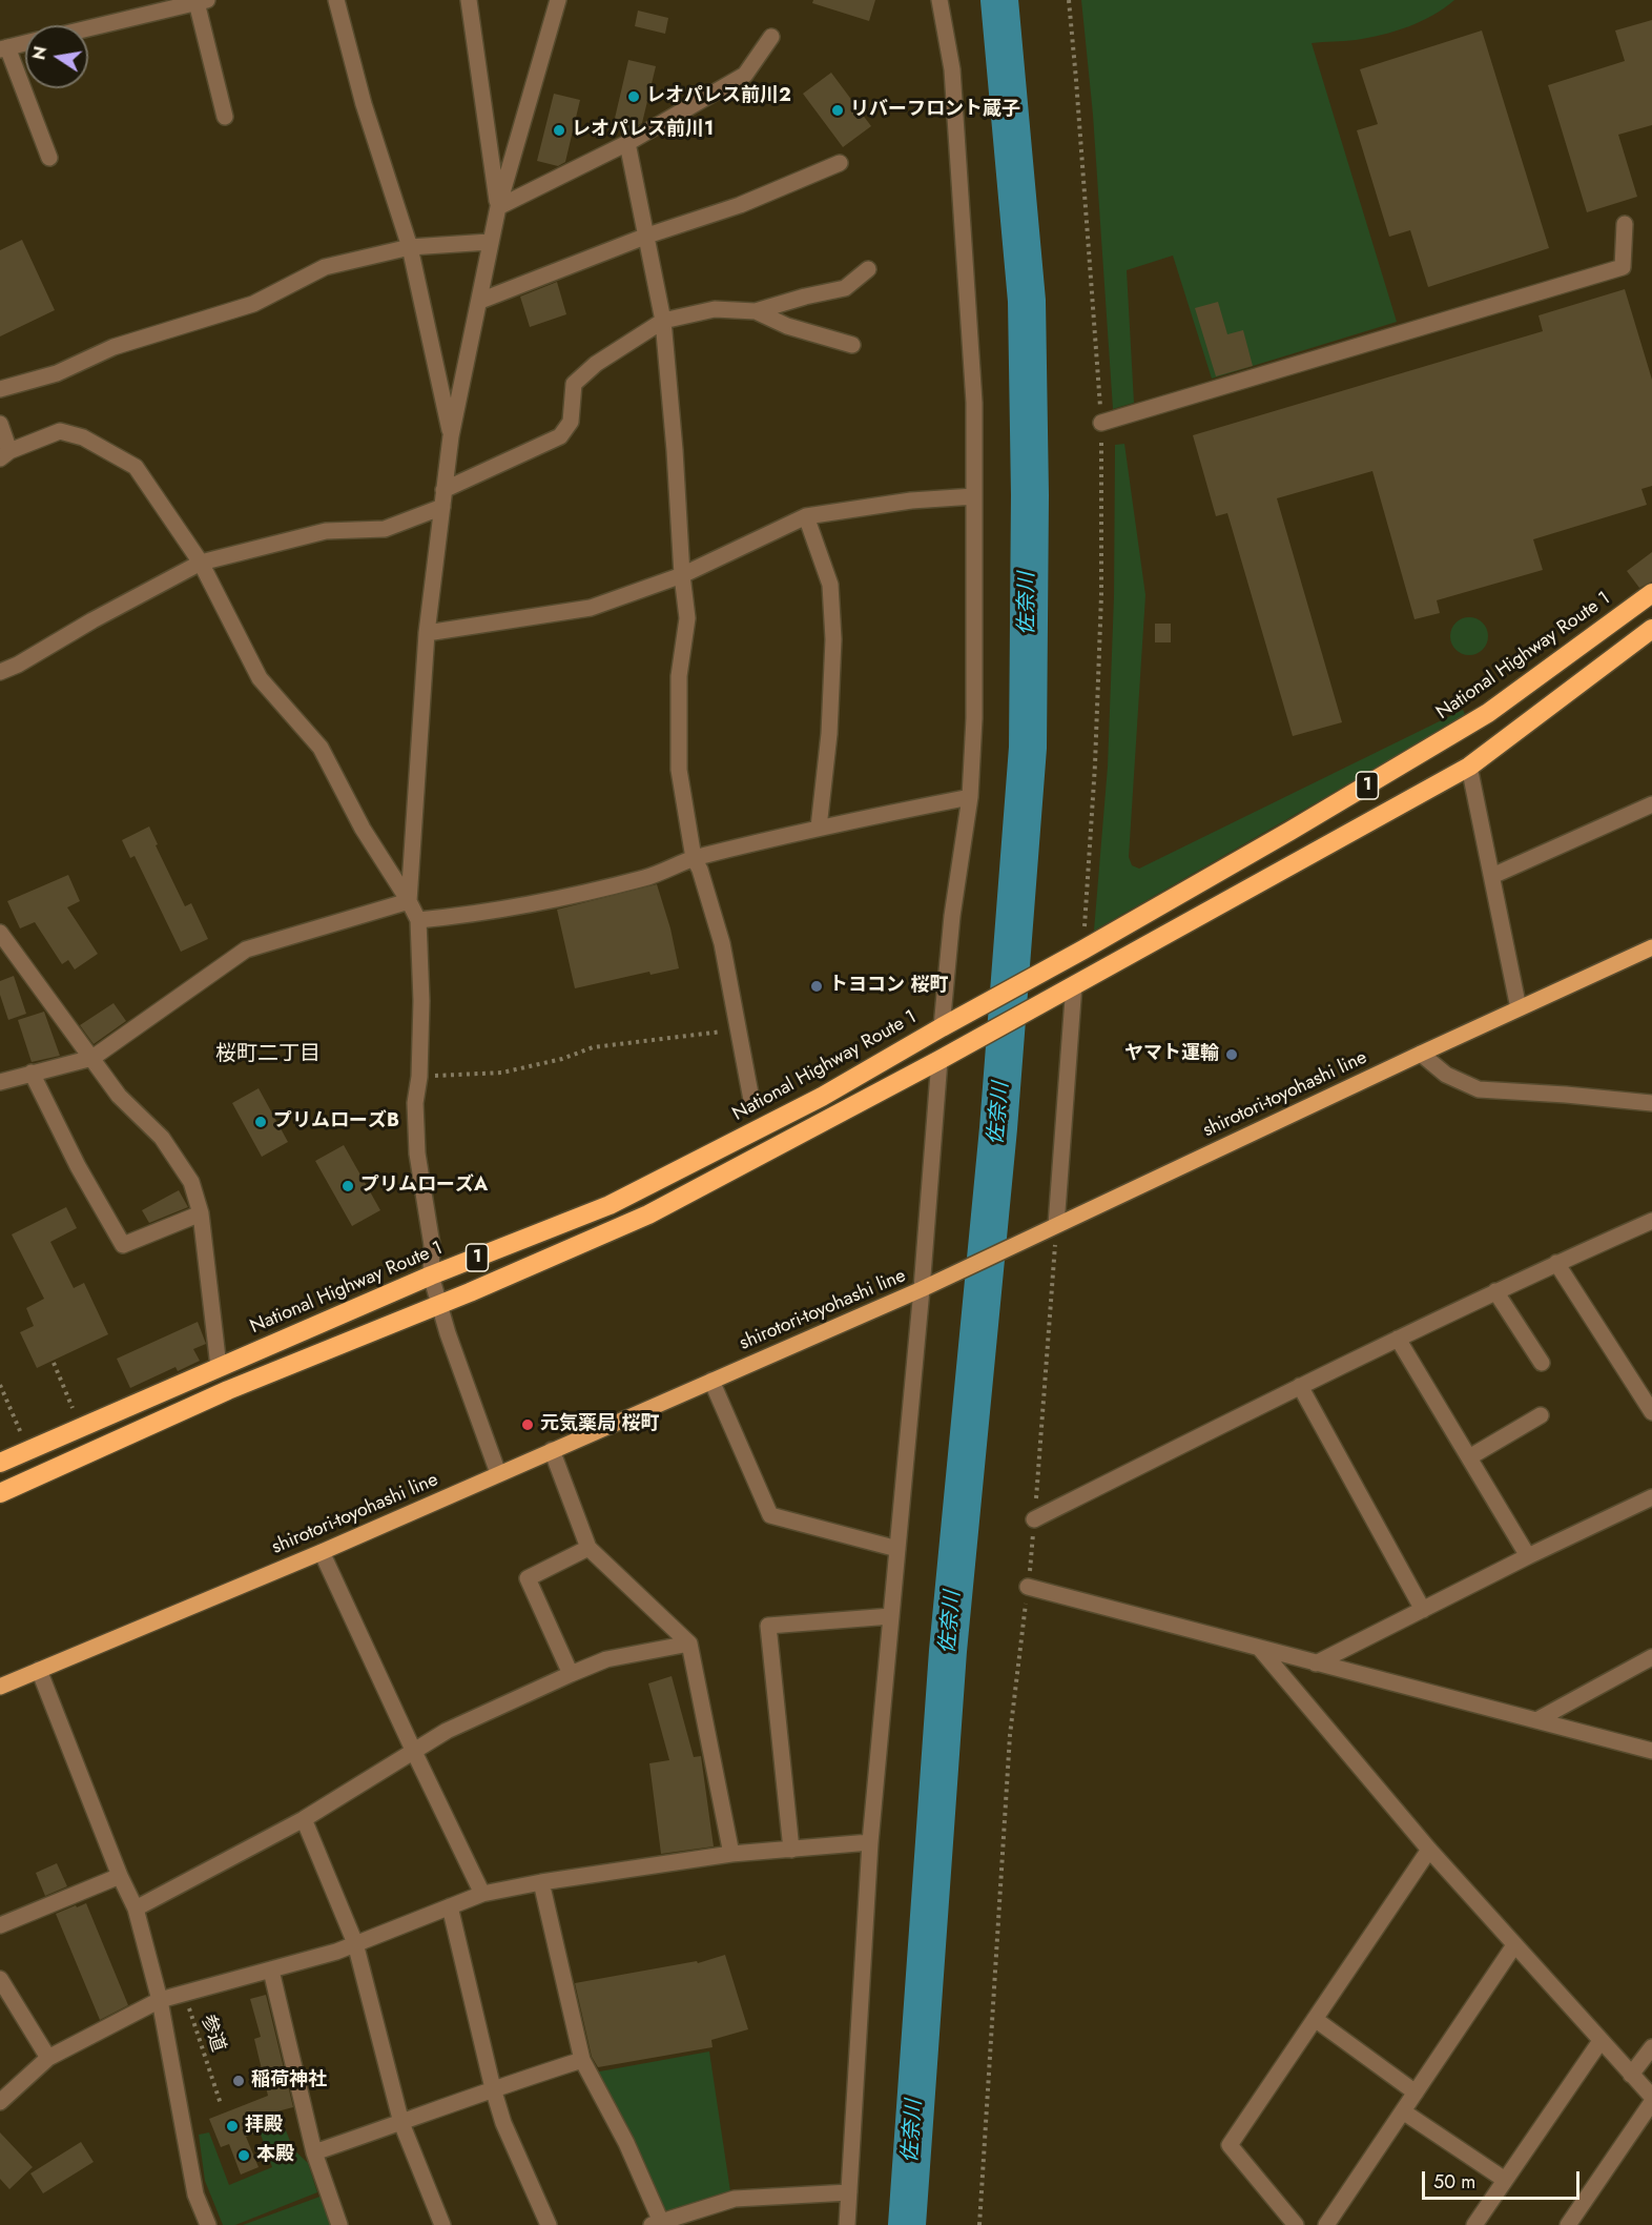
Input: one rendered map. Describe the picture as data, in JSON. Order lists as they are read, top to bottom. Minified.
{"streets":{"highway":["National Highway Route 1","1"],"main road":["shirotori-toyohashi line"],"path":["参道"]},"districts":["桜町二丁目"],"water":["佐奈川"],"places":["レオパレス前川2","リバーフロント蔵子","レオパレス前川1","トヨコン 桜町","ヤマト運輸","プリムローズB","プリムローズA","元気薬局 桜町","稲荷神社","拝殿","本殿"],"scale_bar":"50 m","north":"left"}
